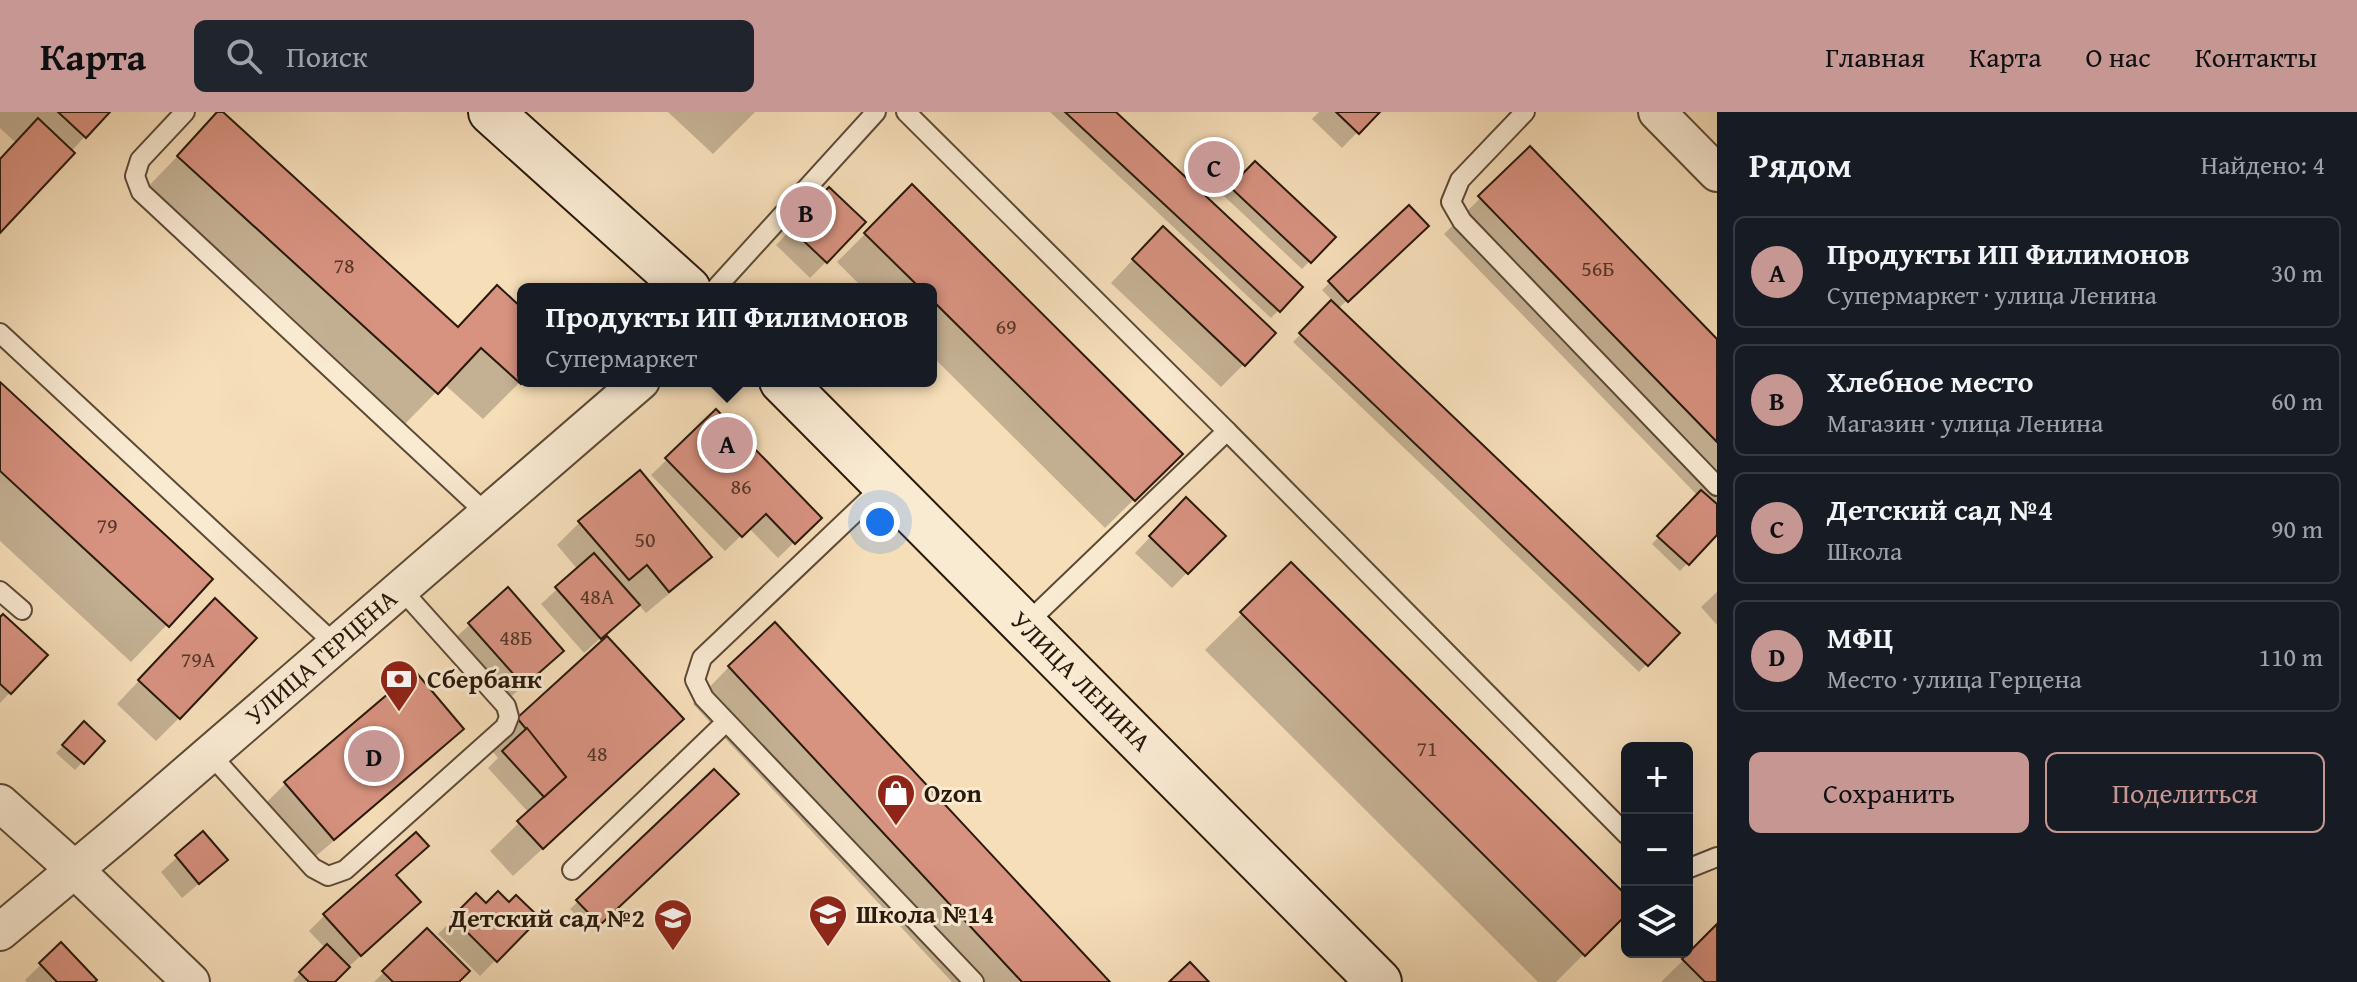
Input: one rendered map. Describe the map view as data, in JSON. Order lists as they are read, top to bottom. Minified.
{"streets":{"street":["УЛИЦА ГЕРЦЕНА","УЛИЦА ЛЕНИНА"]},"places":{"bank":["Сбербанк"],"shop":["Ozon"],"school or university":["Школа №14","Детский сад №2"]},"house_numbers":["78","56Б","69","86","79","50","48А","48Б","79А","71","48"],"page":{"header":"Карта","search":"Поиск","nav":["Главная","Карта","О нас","Контакты"],"heading":["Рядом","Найдено: 4"],"pins":["C","B","A","D"],"list":[{"mark":"A","name":"Продукты ИП Филимонов","note":"Супермаркет · улица Ленина","value":"30 m"},{"mark":"B","name":"Хлебное место","note":"Магазин · улица Ленина","value":"60 m"},{"mark":"C","name":"Детский сад №4","note":"Школа","value":"90 m"},{"mark":"D","name":"МФЦ","note":"Место · улица Герцена","value":"110 m"}],"popup":["Продукты ИП Филимонов","Супермаркет"],"buttons":["Сохранить","Поделиться"],"map_buttons":["+","−"]}}
